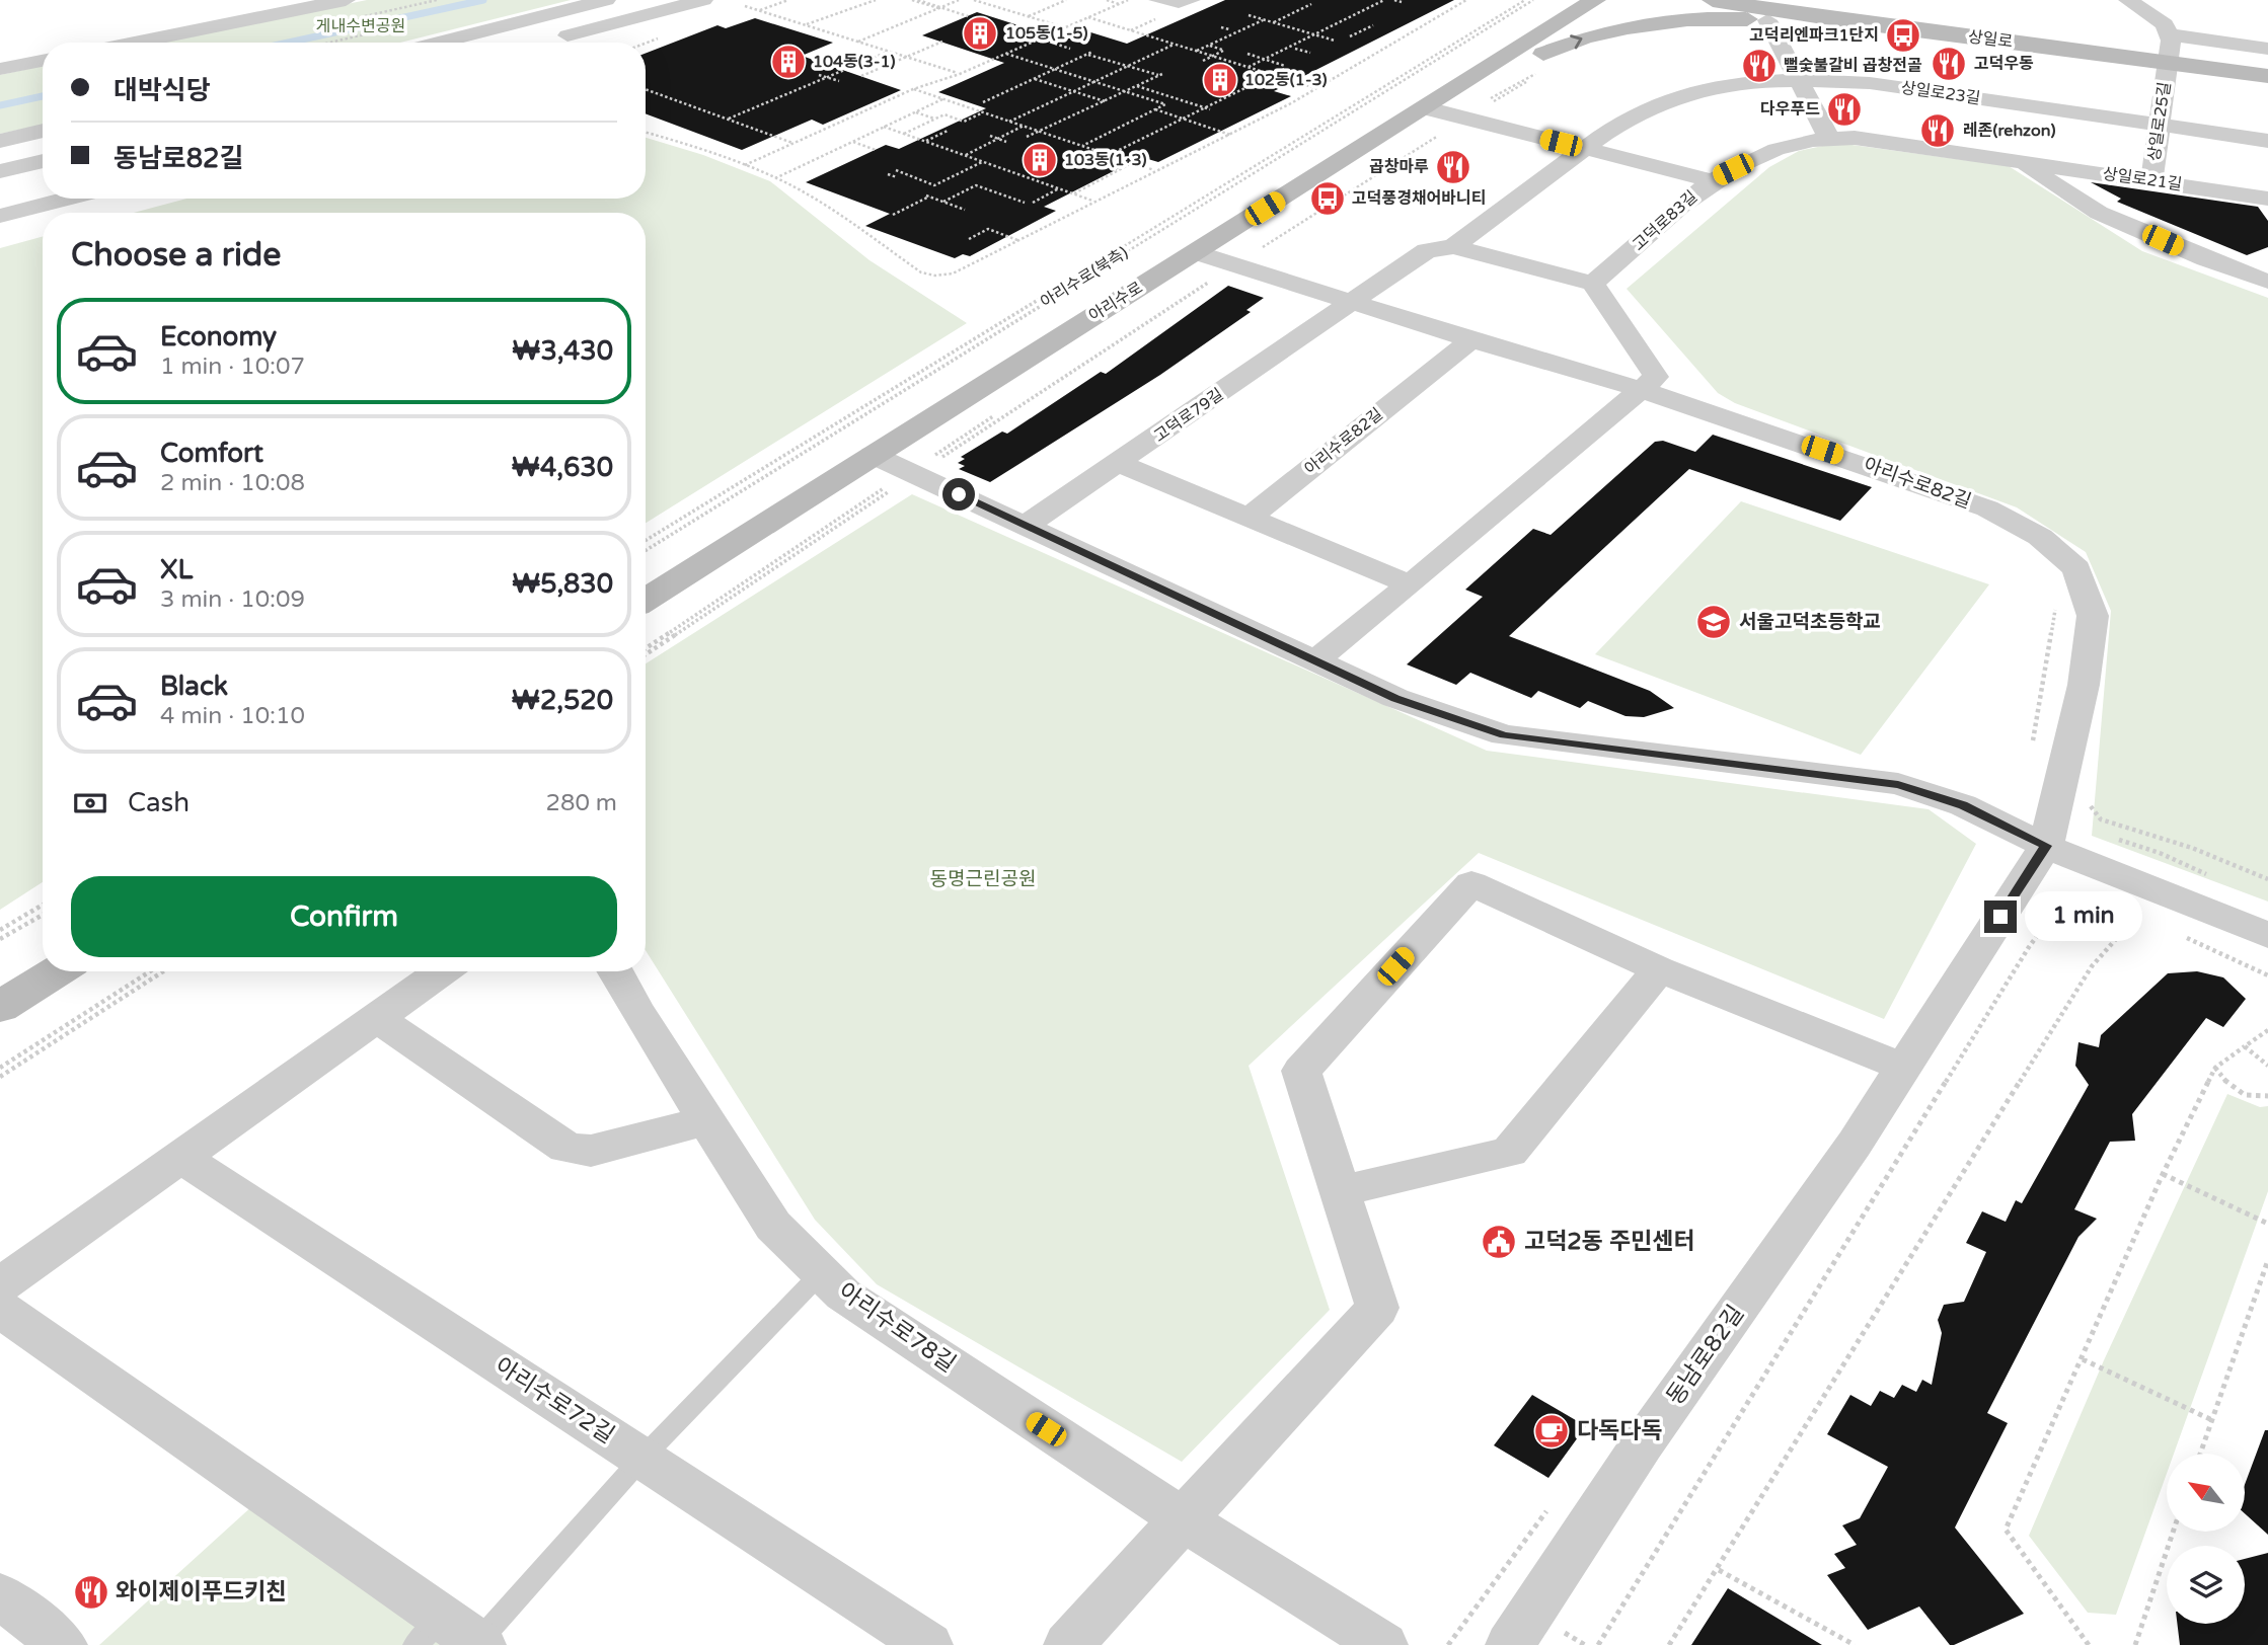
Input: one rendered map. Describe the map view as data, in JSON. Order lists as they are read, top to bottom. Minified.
{"streets":{"main road":["상일로","아리수로"],"street":["상일로23길","상일로25길","상일로21길","고덕로83길","고덕로79길","아리수로82길","아리수로78길","동남로82길","아리수로72길"],"path":["아리수로(북측)"]},"crossings":[["상일로","상일로25길"],["상일로23길","상일로25길"],["상일로25길","상일로21길"],["상일로21길","고덕로83길"],["아리수로","아리수로82길"],["고덕로79길","아리수로82길"],["아리수로82길","동남로82길"]],"parks":["게내수변공원","동명근린공원"],"places":{"building":["105동(1-5)","104동(3-1)","102동(1-3)","103동(1-3)"],"bus stop":["고덕리엔파크1단지","고덕풍경채어바니티"],"restaurant":["고덕우동","뻘숯불갈비 곱창전골","다우푸드","레존(rehzon)","곱창마루","와이제이푸드키친"],"school or university":["서울고덕초등학교"],"public building":["고덕2동 주민센터"],"cafe":["다독다독"]},"north":"top left","page":{"banner":["대박식당","동남로82길"],"heading":"Choose a ride","list":[{"name":"Economy","note":"1 min · 10:07","value":"₩3,430"},{"name":"Comfort","note":"2 min · 10:08","value":"₩4,630"},{"name":"XL","note":"3 min · 10:09","value":"₩5,830"},{"name":"Black","note":"4 min · 10:10","value":"₩2,520"}],"pay":["Cash","280 m"],"buttons":"Confirm","bubble":"1 min"}}
